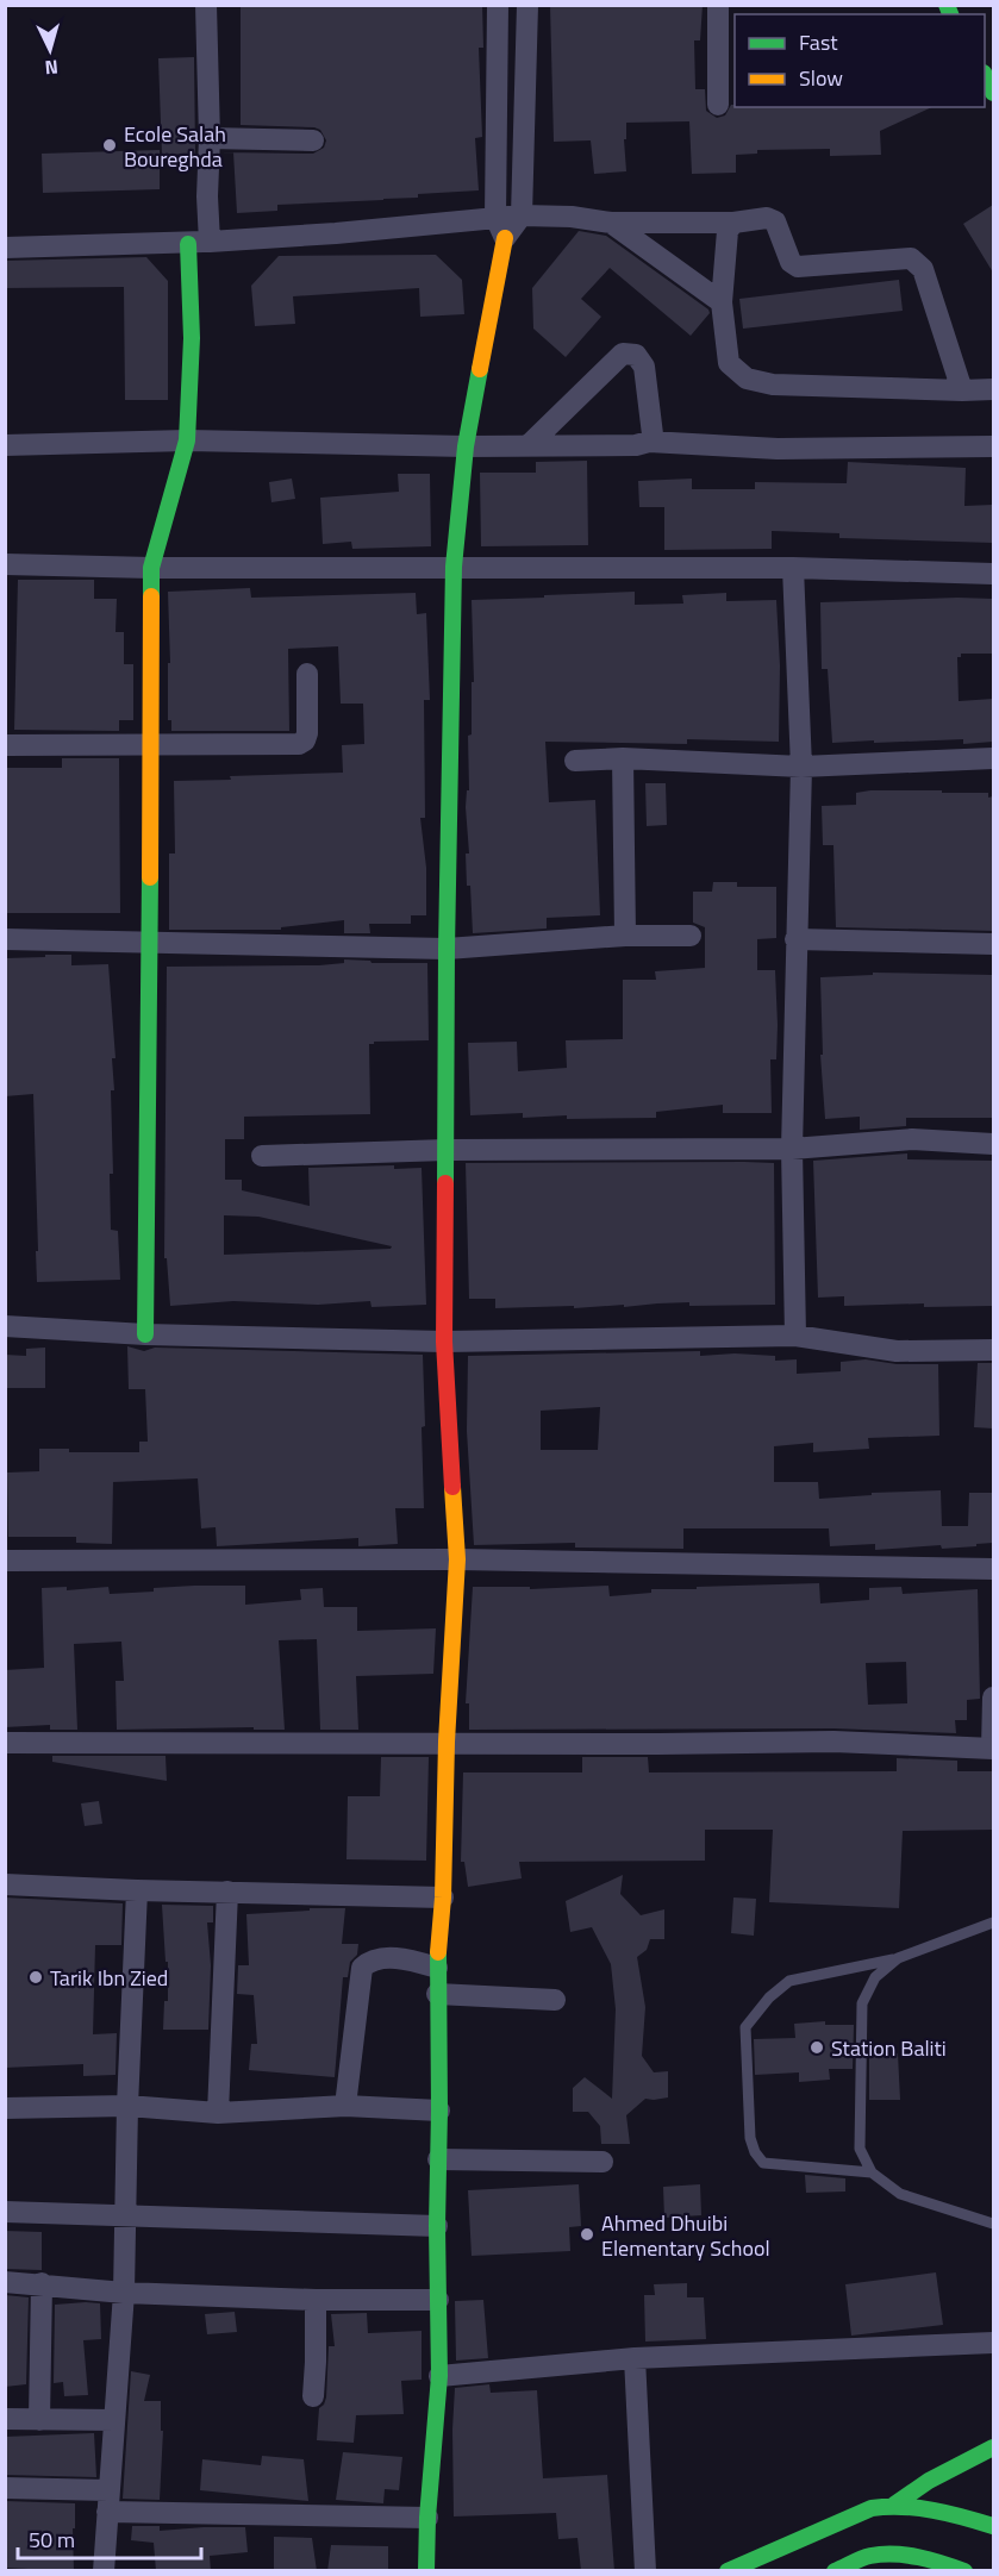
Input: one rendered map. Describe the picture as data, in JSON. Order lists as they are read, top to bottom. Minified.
{"places":["Ecole Salah Boureghda","Tarik Ibn Zied","Station Baliti","Ahmed Dhuibi Elementary School"],"legend":["Fast","Slow"],"scale_bar":"50 m","north":"bottom"}
